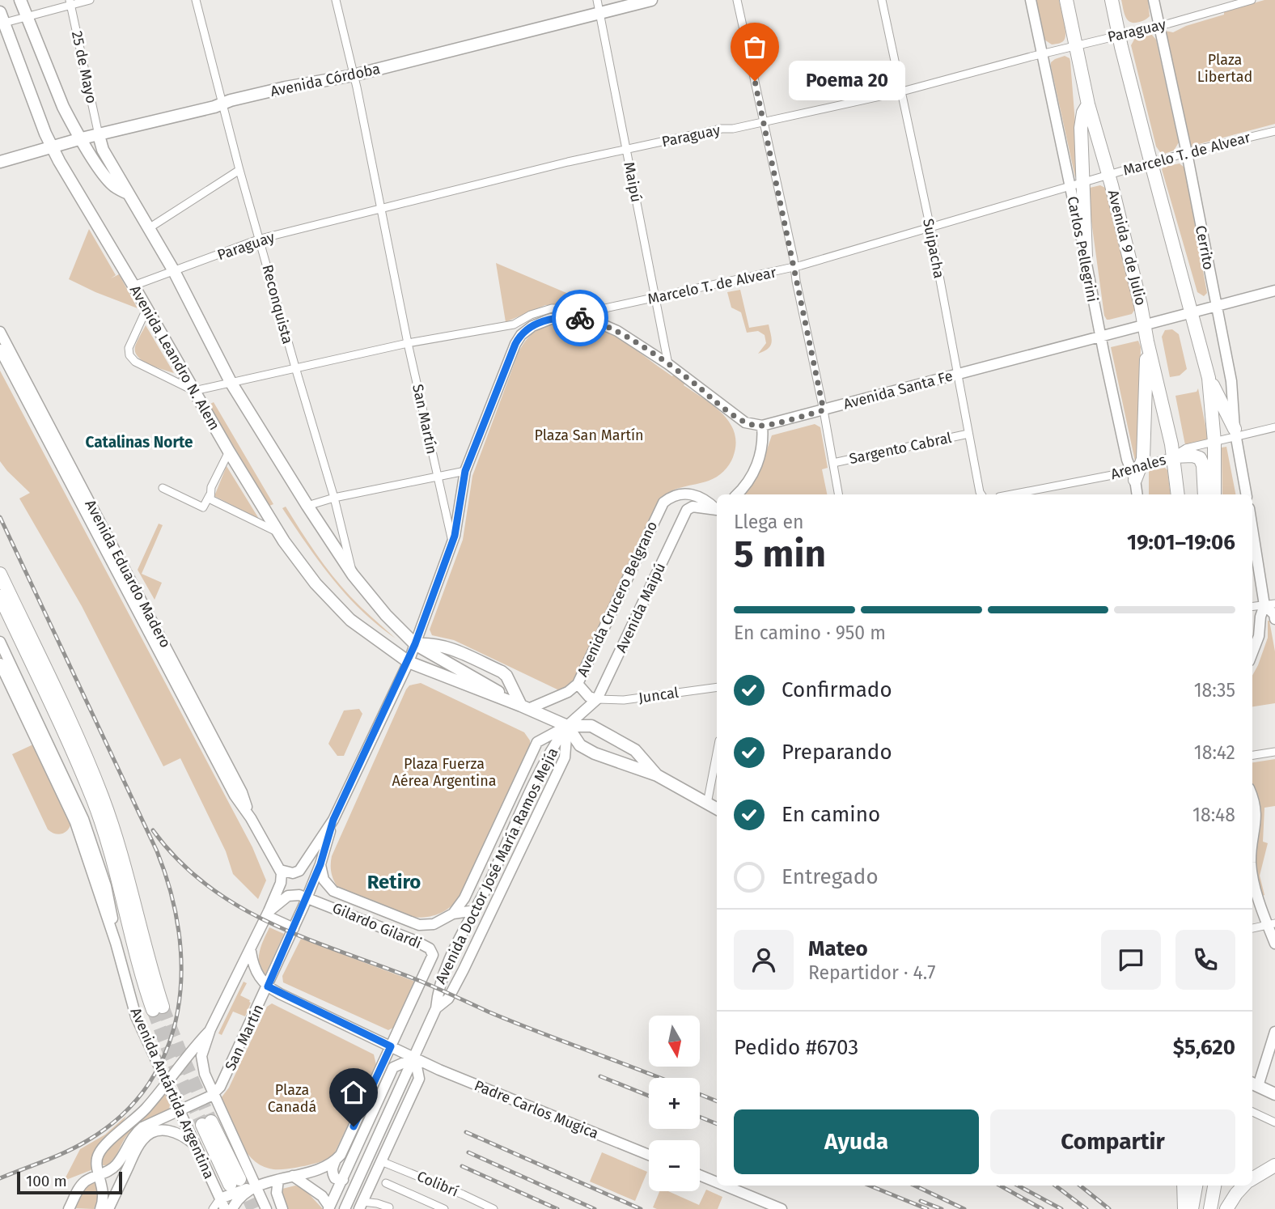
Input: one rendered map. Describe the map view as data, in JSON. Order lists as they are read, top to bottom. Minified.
{"streets":{"highway":["Avenida 9 de Julio"],"main road":["Avenida Córdoba","Cerrito","Carlos Pellegrini","Avenida Leandro N. Alem","Avenida Santa Fe","San Martín","Avenida Eduardo Madero","Avenida Crucero Belgrano","Avenida Maipú","Avenida Doctor José María Ramos Mejía","Gilardo Gilardi","Avenida Antártida Argentina","Padre Carlos Mugica"],"street":["Paraguay","25 de Mayo","Marcelo T. de Alvear","Maipú","Suipacha","Reconquista","Sargento Cabral","Arenales","Juncal","Colibrí"]},"crossings":[["Paraguay","Maipú"],["Paraguay","Avenida 9 de Julio"],["Paraguay","Cerrito"],["Paraguay","Suipacha"],["Paraguay","Carlos Pellegrini"],["Paraguay","Reconquista"],["Paraguay","Avenida Leandro N. Alem"],["Paraguay","San Martín"],["25 de Mayo","Avenida Córdoba"],["Avenida Córdoba","Maipú"],["Avenida Córdoba","Reconquista"],["Avenida Córdoba","Avenida Leandro N. Alem"],["Avenida Córdoba","San Martín"],["Marcelo T. de Alvear","Maipú"],["Marcelo T. de Alvear","Avenida 9 de Julio"],["Marcelo T. de Alvear","Cerrito"],["Marcelo T. de Alvear","Suipacha"],["Marcelo T. de Alvear","Carlos Pellegrini"],["Marcelo T. de Alvear","Reconquista"],["Marcelo T. de Alvear","Avenida Leandro N. Alem"],["Marcelo T. de Alvear","San Martín"],["Avenida 9 de Julio","Avenida Santa Fe"],["Avenida 9 de Julio","Arenales"],["Cerrito","Avenida Santa Fe"],["Cerrito","Arenales"],["Suipacha","Avenida Santa Fe"],["Suipacha","Sargento Cabral"],["Carlos Pellegrini","Avenida Santa Fe"],["Carlos Pellegrini","Arenales"],["Avenida Leandro N. Alem","San Martín"],["Avenida Leandro N. Alem","Avenida Crucero Belgrano"],["San Martín","Avenida Eduardo Madero"],["San Martín","Gilardo Gilardi"],["San Martín","Padre Carlos Mugica"],["Avenida Maipú","Juncal"],["Avenida Maipú","Avenida Doctor José María Ramos Mejía"],["Avenida Doctor José María Ramos Mejía","Gilardo Gilardi"],["Avenida Doctor José María Ramos Mejía","Padre Carlos Mugica"],["Avenida Doctor José María Ramos Mejía","Colibrí"]],"districts":["Catalinas Norte","Retiro"],"parks":["Plaza Libertad","Plaza San Martín","Plaza Fuerza Aérea Argentina","Plaza Canadá"],"places":["Poema 20"],"scale_bar":"100 m","north":"bottom","page":{"bubble":"Poema 20","heading":["5 min","Llega en","19:01–19:06"],"panel":["Mateo","Repartidor · 4.7","Pedido #6703","$5,620"],"bar":"En camino · 950 m","list":[["Confirmado","18:35"],["Preparando","18:42"],["En camino","18:48"],"Entregado"],"map_buttons":["+","−"],"buttons":["Ayuda","Compartir"],"scale":"100 m"}}
